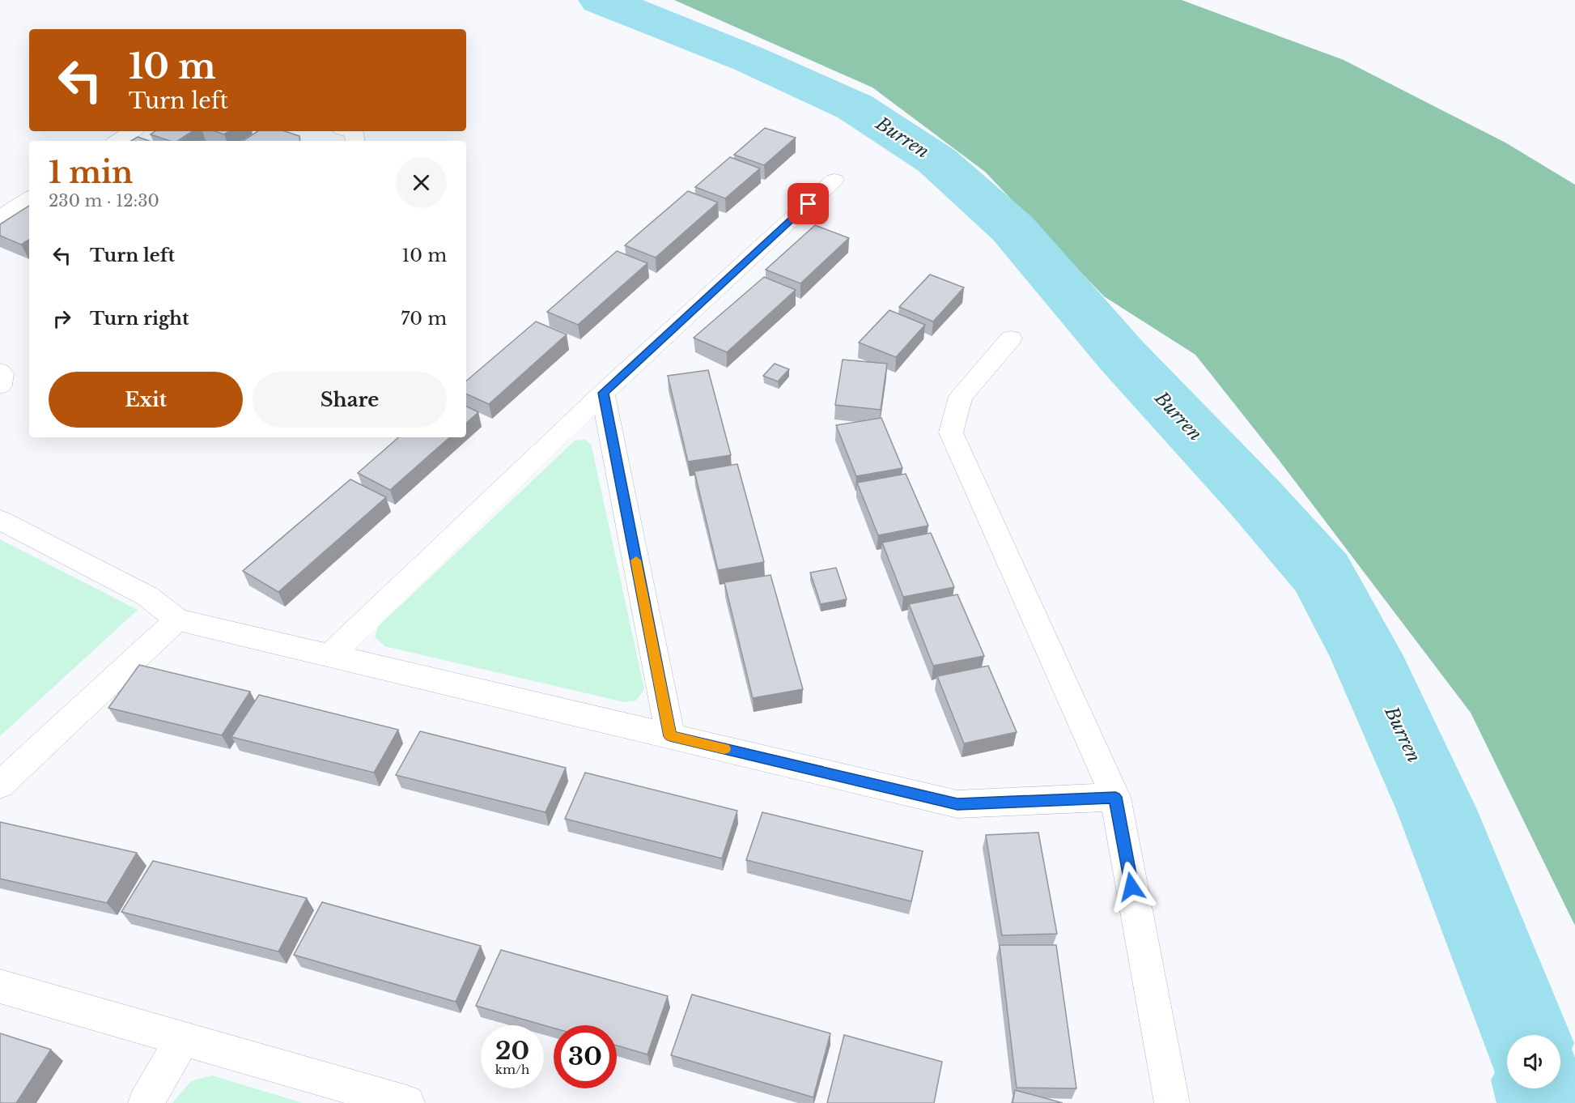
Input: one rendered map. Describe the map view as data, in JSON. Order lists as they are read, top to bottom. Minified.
{"water":["Burren"],"page":{"turn":["10 m","Turn left"],"heading":["1 min","230 m · 12:30"],"list":[{"name":"Turn left","value":"10 m"},{"name":"Turn right","value":"70 m"}],"buttons":["Exit","Share"],"speed":"20 km/h","limit":"30"}}
